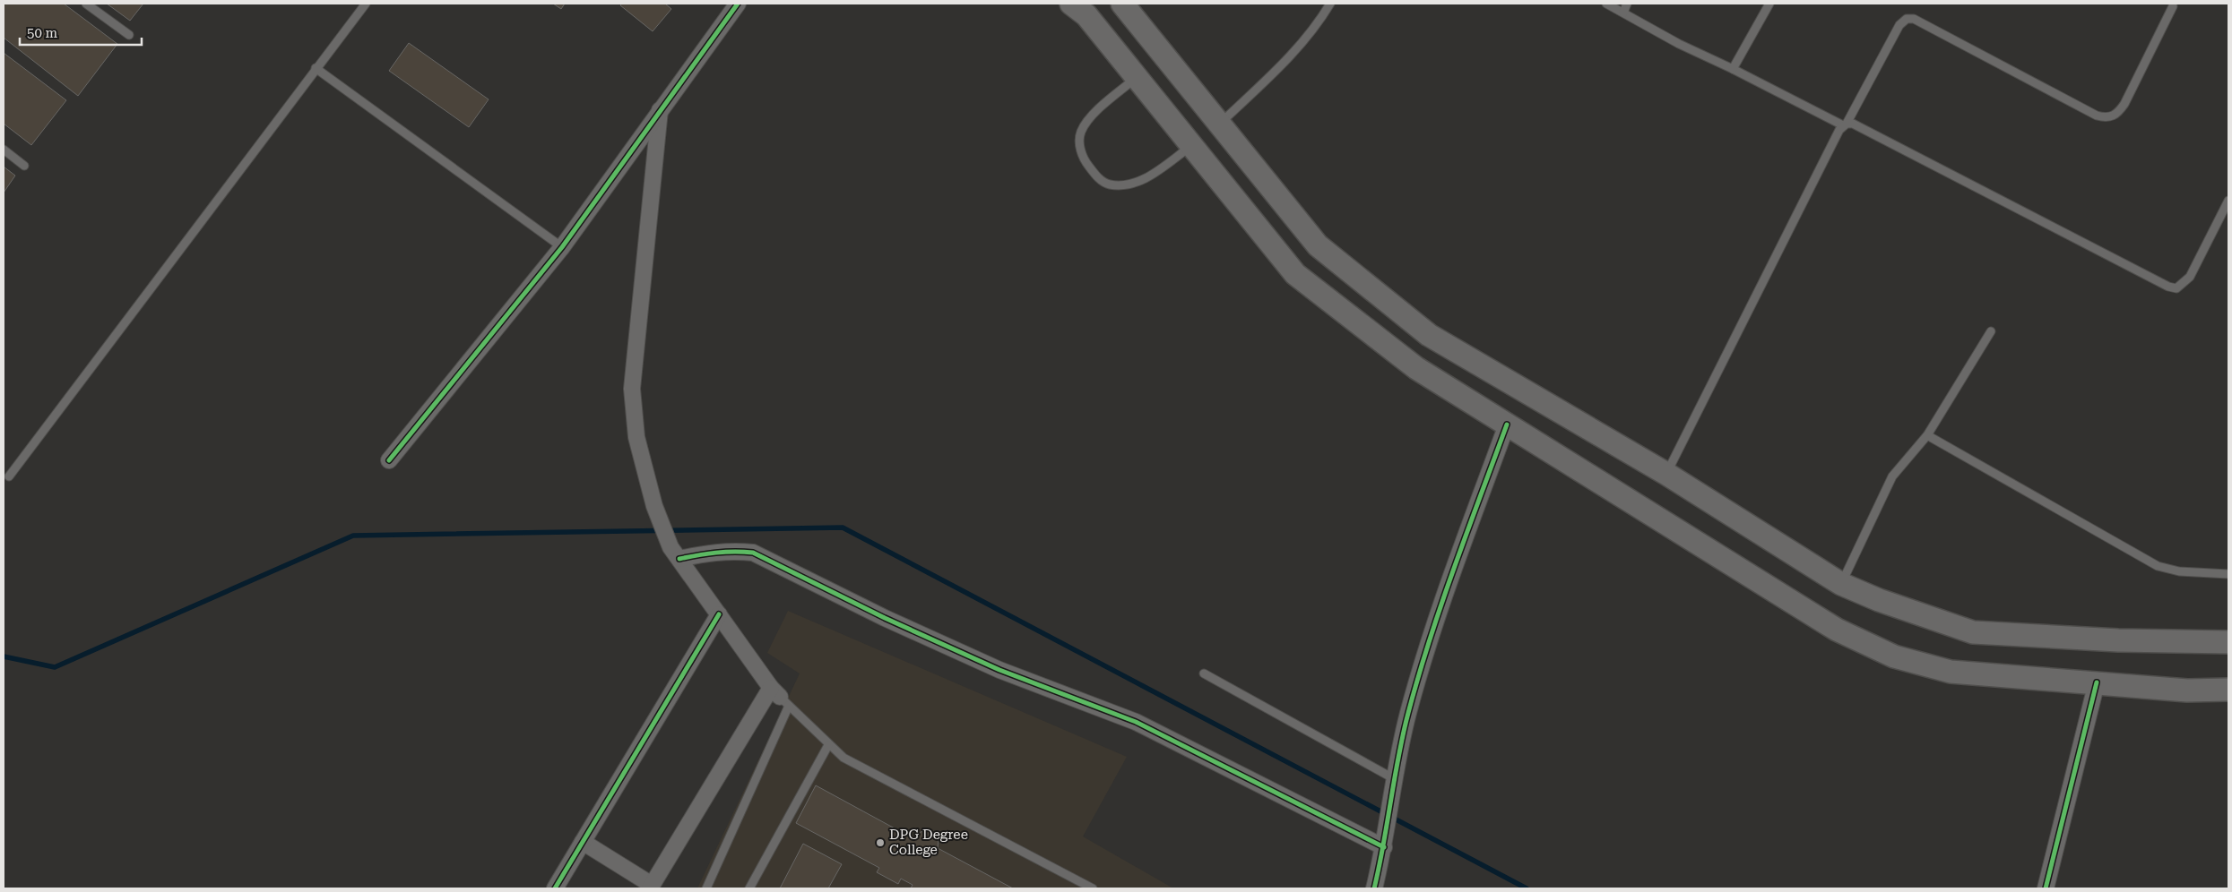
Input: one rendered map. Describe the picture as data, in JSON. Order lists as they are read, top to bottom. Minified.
{"places":["DPG Degree College"],"scale_bar":"50 m"}
